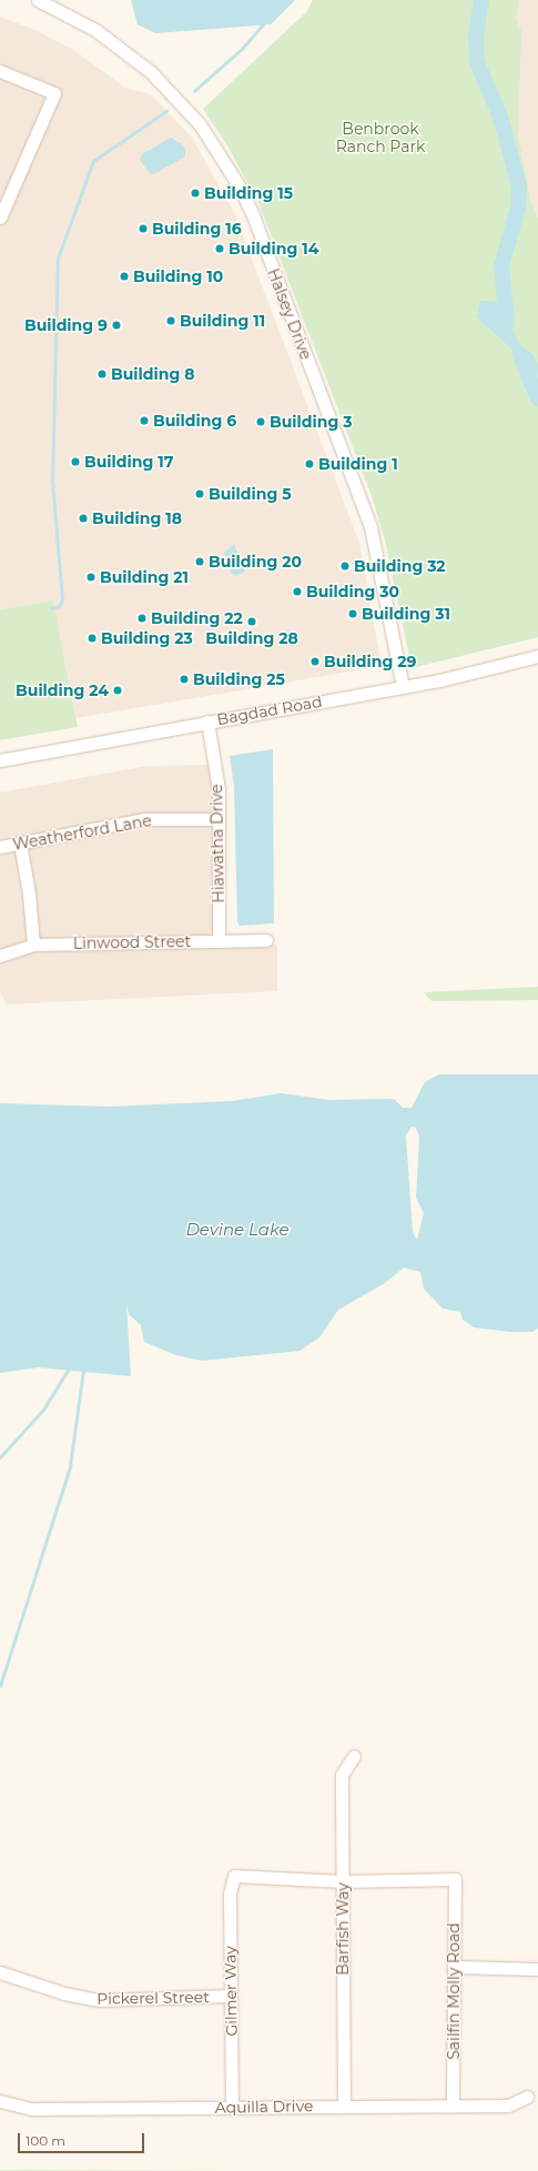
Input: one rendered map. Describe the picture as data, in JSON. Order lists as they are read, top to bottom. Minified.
{"streets":{"street":["Halsey Drive","Bagdad Road","Weatherford Lane","Hiawatha Drive","Linwood Street","Barfish Way","Gilmer Way","Sailfin Molly Road","Pickerel Street","Aquilla Drive"]},"crossings":[["Halsey Drive","Bagdad Road"],["Bagdad Road","Hiawatha Drive"],["Weatherford Lane","Hiawatha Drive"],["Hiawatha Drive","Linwood Street"],["Barfish Way","Gilmer Way"],["Barfish Way","Sailfin Molly Road"],["Barfish Way","Aquilla Drive"],["Gilmer Way","Sailfin Molly Road"],["Gilmer Way","Pickerel Street"],["Gilmer Way","Aquilla Drive"],["Sailfin Molly Road","Aquilla Drive"]],"water":["Devine Lake"],"parks":["Benbrook Ranch Park"],"places":["Building 15","Building 16","Building 14","Building 10","Building 11","Building 9","Building 8","Building 6","Building 3","Building 17","Building 1","Building 5","Building 18","Building 20","Building 32","Building 21","Building 30","Building 31","Building 22","Building 28","Building 23","Building 29","Building 25","Building 24"],"scale_bar":"100 m"}
